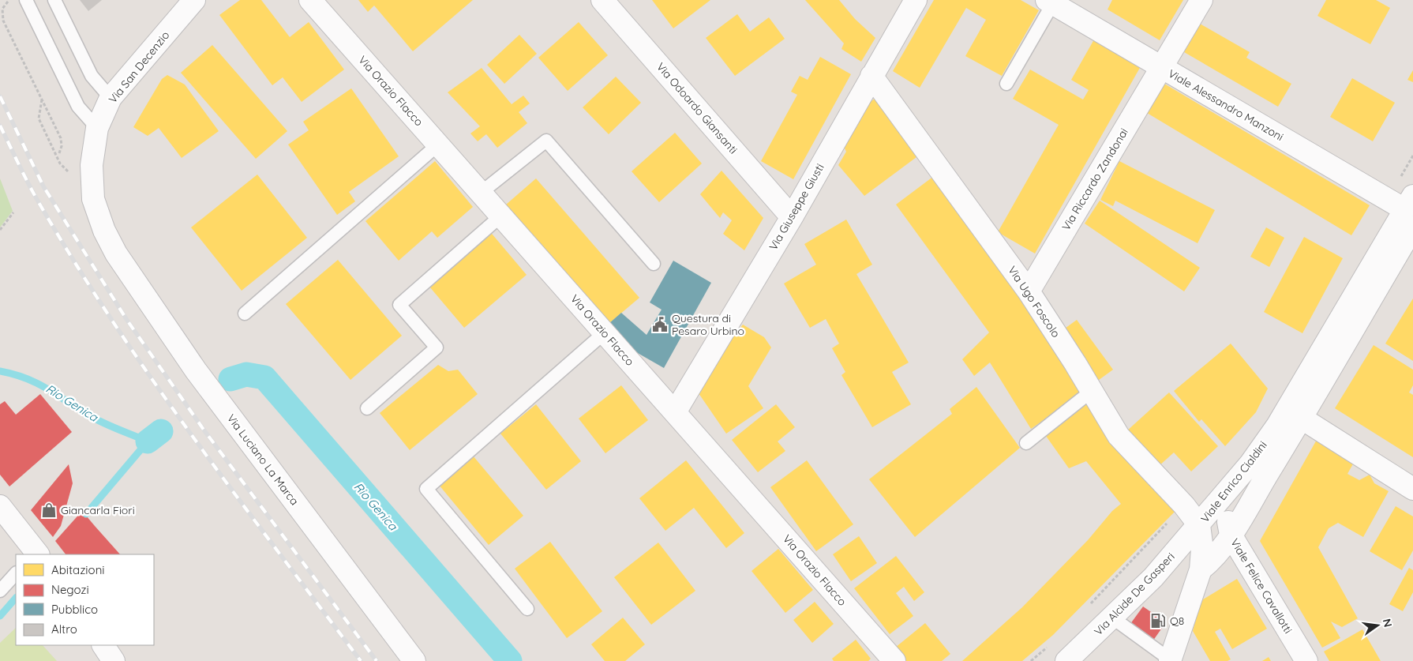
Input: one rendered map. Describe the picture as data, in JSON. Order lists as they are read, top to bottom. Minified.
{"streets":{"street":["Via San Decenzio","Via Orazio Flacco","Viale Alessandro Manzoni","Via Odoardo Giansanti","Via Riccardo Zandonai","Via Giuseppe Giusti","Via Ugo Foscolo","Via Luciano La Marca","Viale Enrico Cialdini","Viale Felice Cavallotti","Via Alcide De Gasperi"]},"crossings":[["Via San Decenzio","Via Luciano La Marca"],["Via Orazio Flacco","Via Giuseppe Giusti"],["Viale Alessandro Manzoni","Via Riccardo Zandonai"],["Viale Alessandro Manzoni","Viale Enrico Cialdini"],["Via Odoardo Giansanti","Via Giuseppe Giusti"],["Via Riccardo Zandonai","Via Ugo Foscolo"],["Via Giuseppe Giusti","Via Ugo Foscolo"],["Via Ugo Foscolo","Viale Enrico Cialdini"],["Via Ugo Foscolo","Via Alcide De Gasperi"],["Viale Enrico Cialdini","Viale Felice Cavallotti"],["Viale Enrico Cialdini","Via Alcide De Gasperi"]],"water":["Rio Genica"],"places":{"public building":["Questura di Pesaro Urbino"],"shop":["Giancarla Fiori"],"fuel station":["Q8"]},"legend":["Abitazioni","Negozi","Pubblico","Altro"],"north":"right"}
